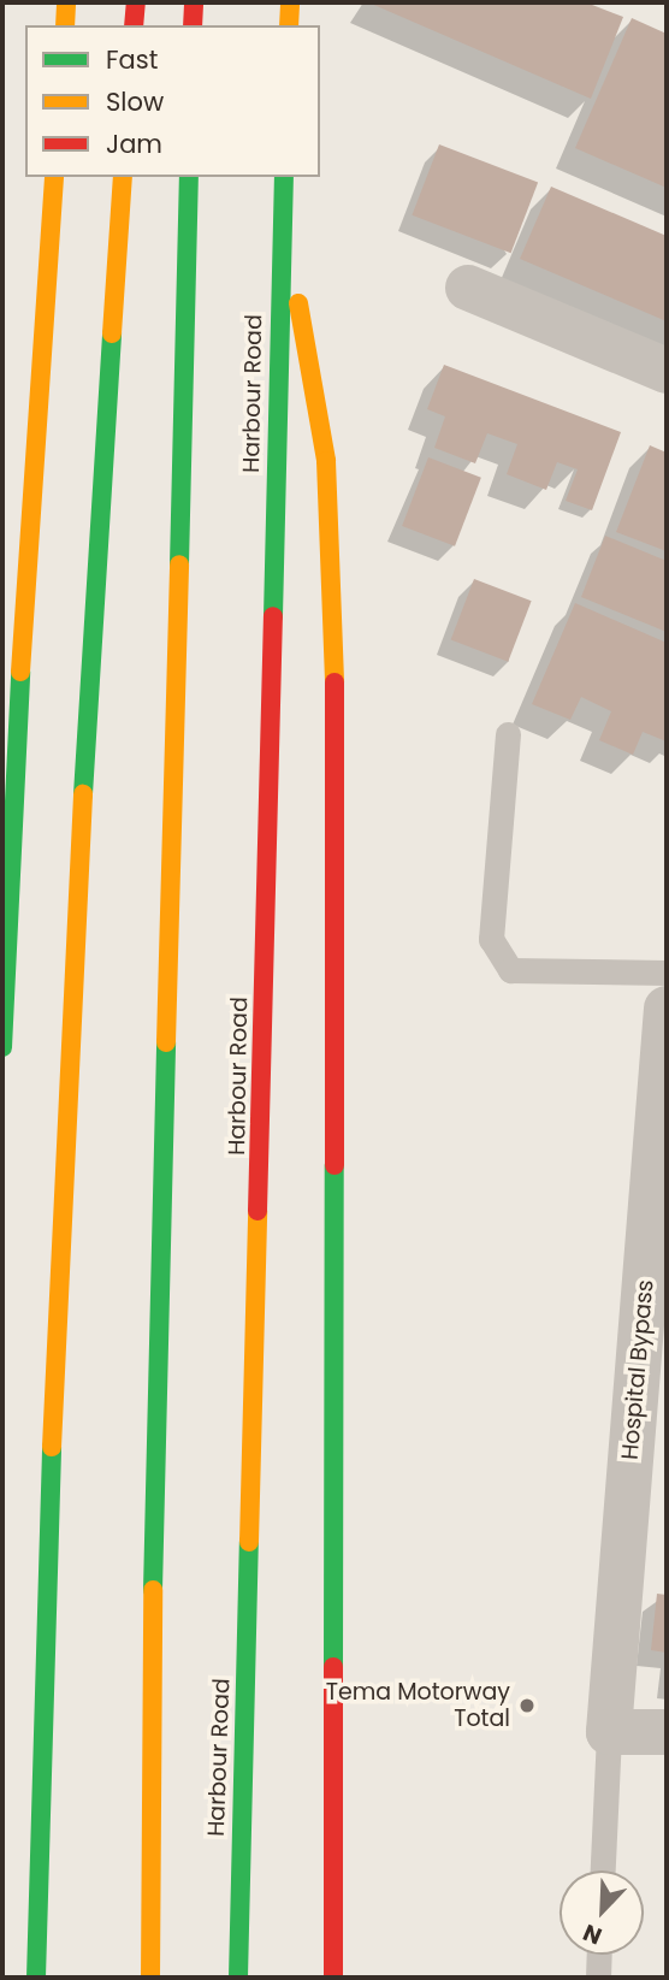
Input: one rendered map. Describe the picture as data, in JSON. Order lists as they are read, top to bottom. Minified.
{"streets":{"main road":["Harbour Road"],"street":["Hospital Bypass"]},"places":["Tema Motorway Total"],"legend":["Fast","Slow","Jam"],"north":"bottom left"}
